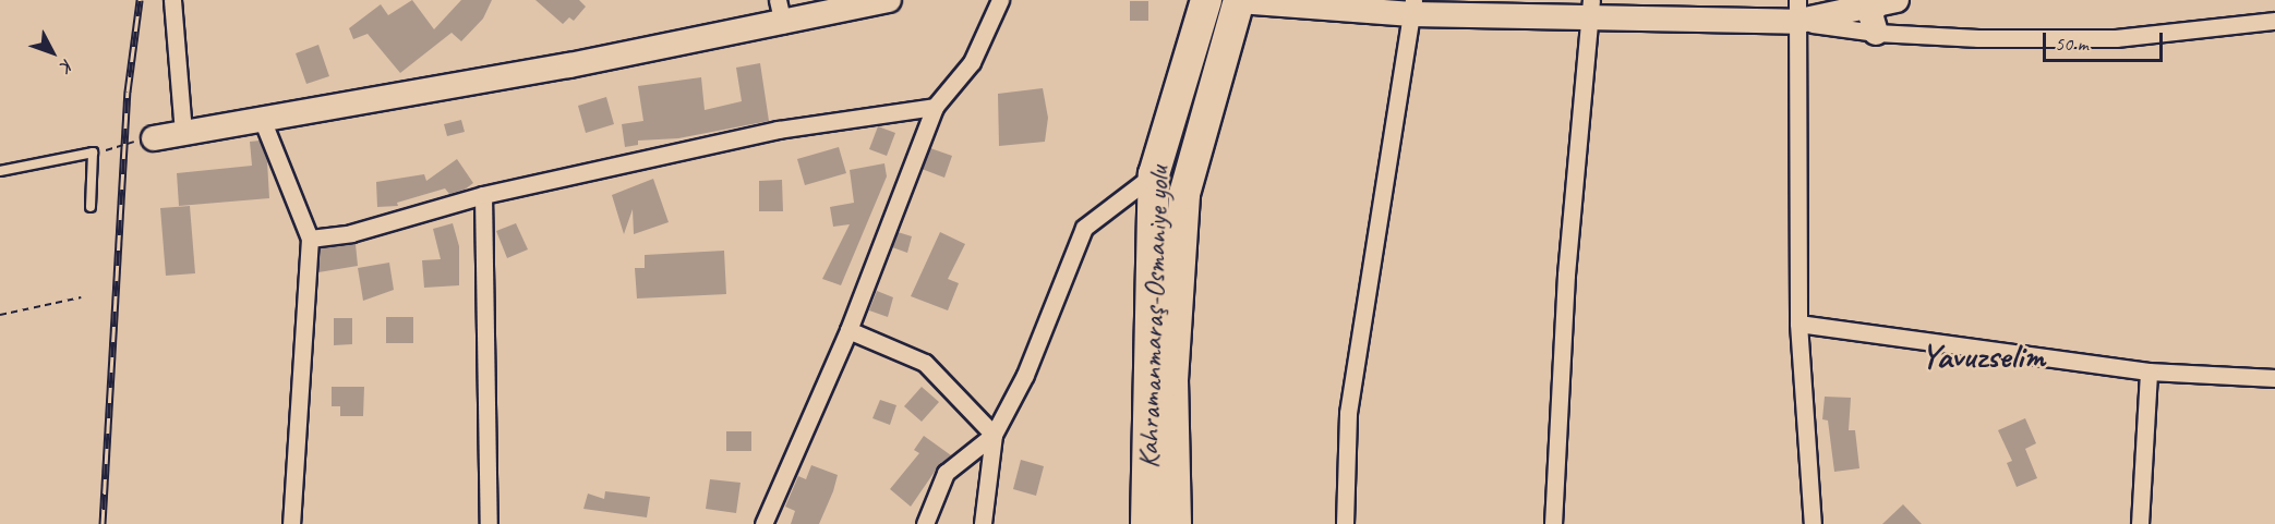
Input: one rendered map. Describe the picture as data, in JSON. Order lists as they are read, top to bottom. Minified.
{"streets":{"highway":["Kahramanmaraş-Osmaniye yolu"]},"districts":["Yavuzselim"],"scale_bar":"50 m","north":"bottom right"}
